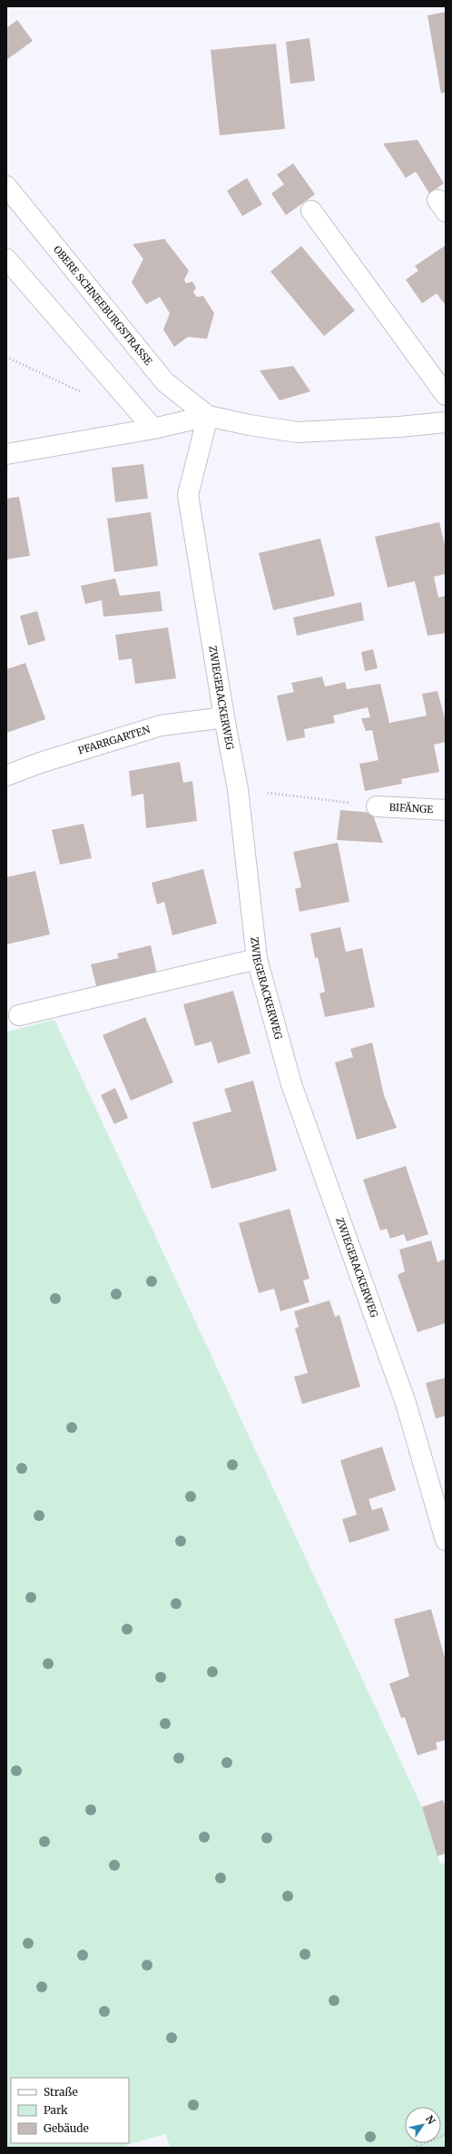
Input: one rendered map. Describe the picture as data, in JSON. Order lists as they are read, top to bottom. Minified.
{"streets":{"street":["OBERE SCHNEEBURGSTRASSE","ZWIEGERACKERWEG","PFARRGARTEN","BIFÄNGE"]},"crossings":[["OBERE SCHNEEBURGSTRASSE","ZWIEGERACKERWEG"],["ZWIEGERACKERWEG","PFARRGARTEN"]],"legend":["Straße","Park","Gebäude"],"north":"top right"}
